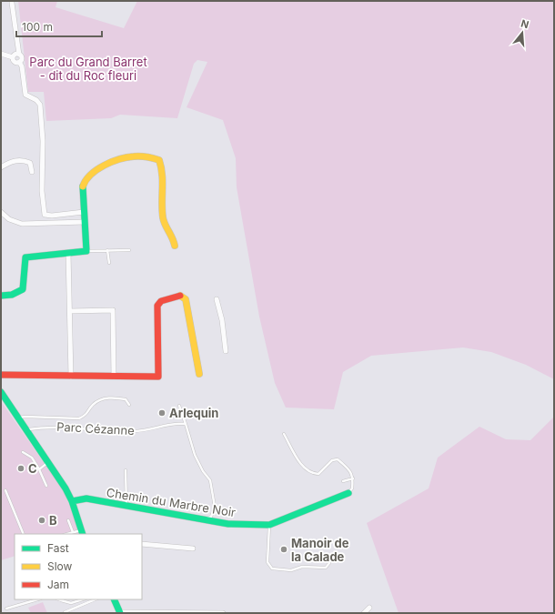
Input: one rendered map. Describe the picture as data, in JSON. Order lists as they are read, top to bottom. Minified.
{"streets":{"street":["Chemin du Marbre Noir"],"lane":["Parc Cézanne"]},"parks":["Parc du Grand Barret - dit du Roc fleuri"],"places":["Arlequin","C","B","Manoir de la Calade"],"legend":["Fast","Slow","Jam"],"scale_bar":"100 m","north":"top"}
